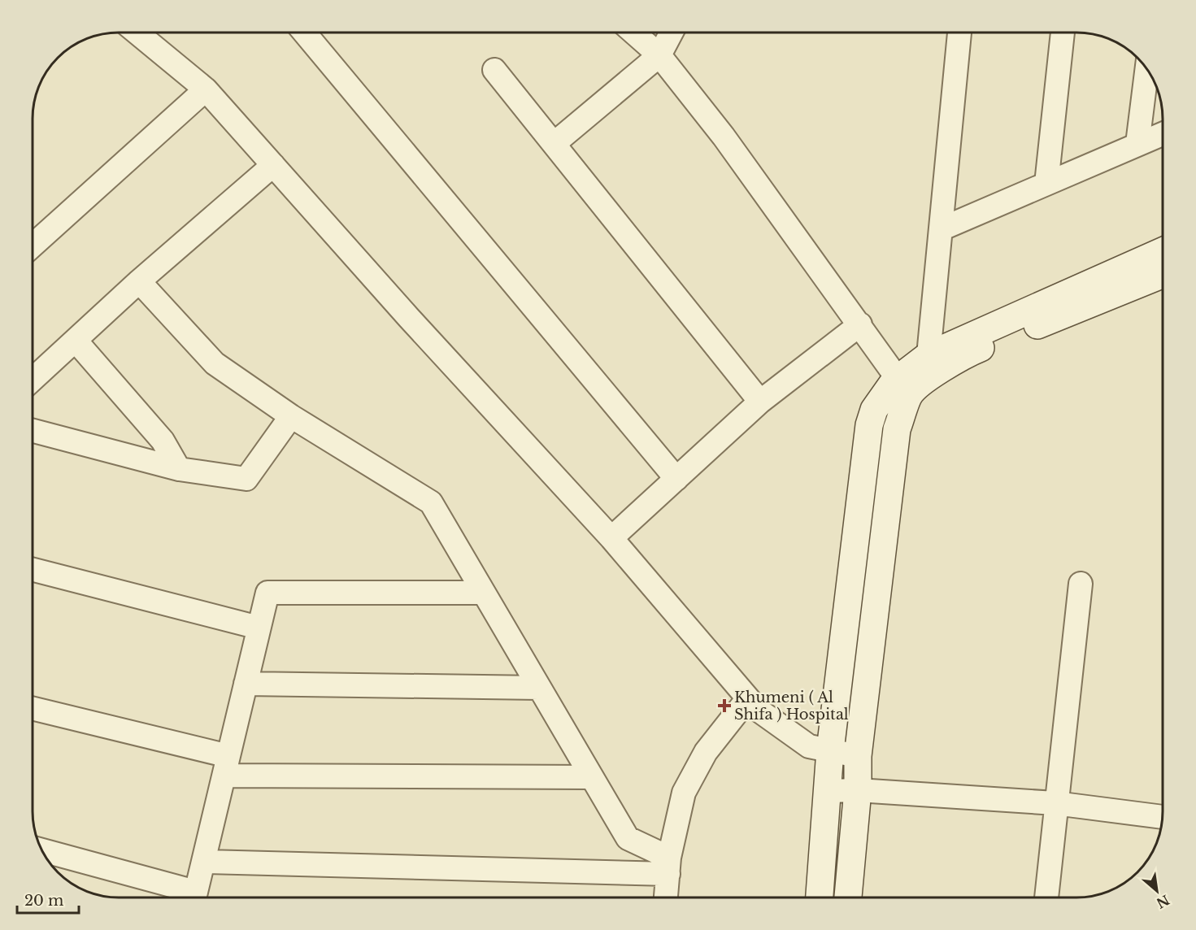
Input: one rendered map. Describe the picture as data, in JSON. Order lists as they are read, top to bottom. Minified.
{"places":{"health":["Khumeni ( Al Shifa ) Hospital"]},"scale_bar":"20 m","north":"bottom right"}
